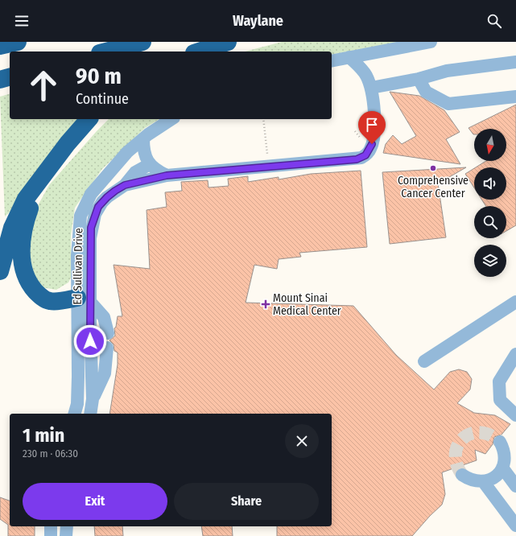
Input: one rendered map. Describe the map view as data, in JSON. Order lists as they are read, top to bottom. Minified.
{"streets":{"street":["Ed Sullivan Drive"]},"places":{"other":["Comprehensive Cancer Center"],"health":["Mount Sinai Medical Center"]},"north":"bottom","page":{"header":"Waylane","turn":["90 m","Continue"],"heading":["1 min","230 m · 06:30"],"buttons":["Exit","Share"]}}
